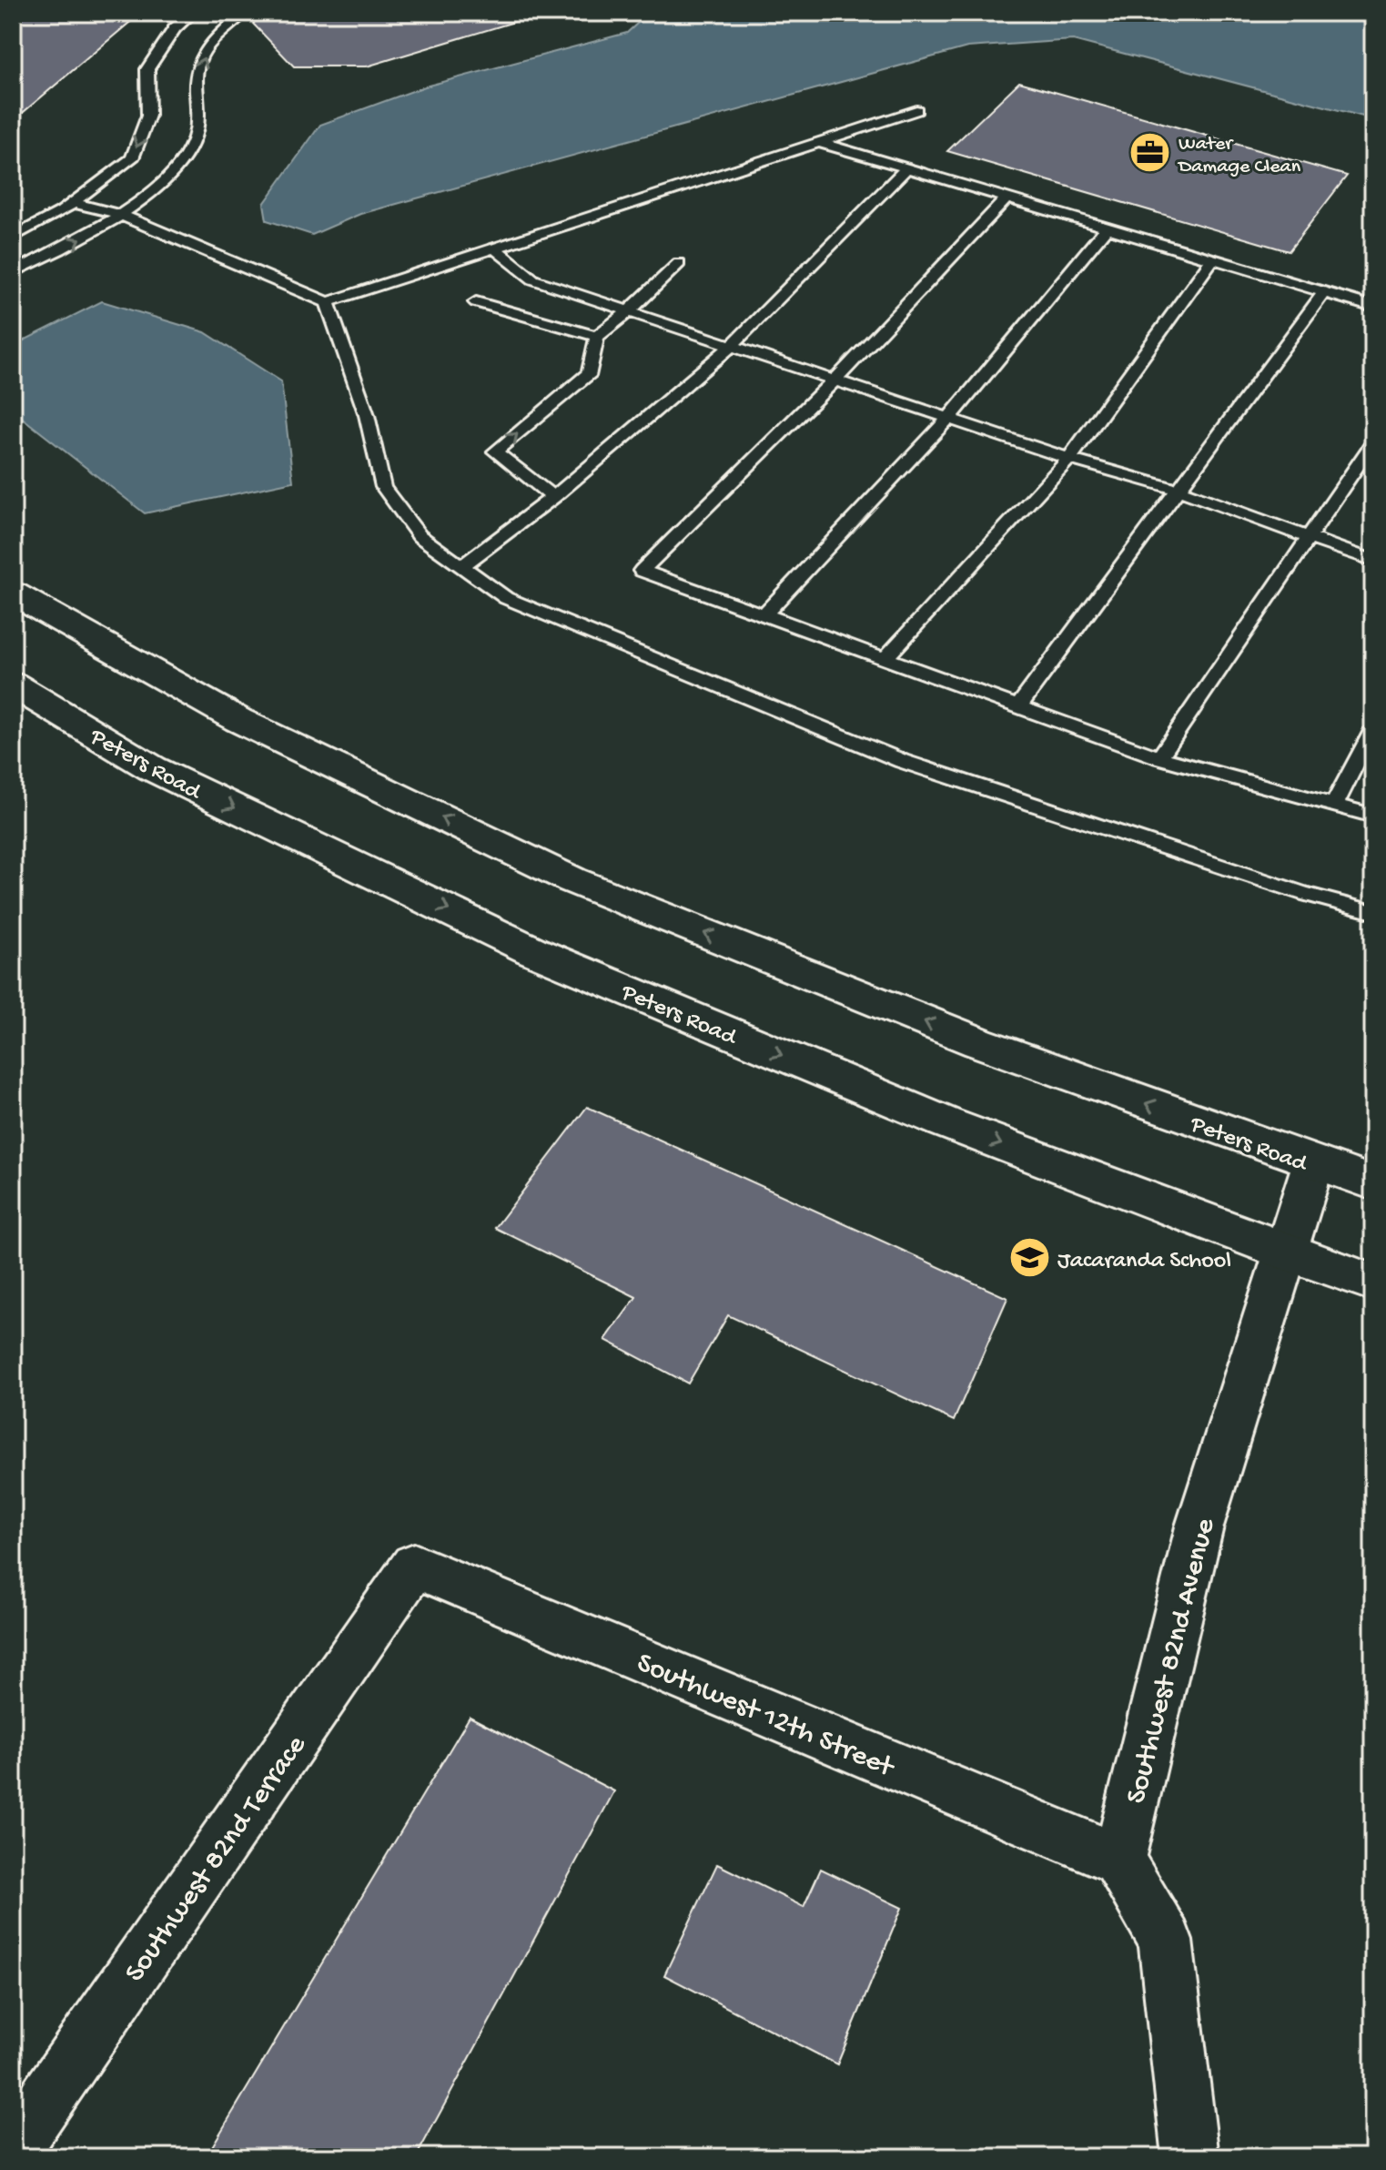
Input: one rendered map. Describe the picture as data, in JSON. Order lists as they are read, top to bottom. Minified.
{"streets":{"main road":["Peters Road","Southwest 82nd Avenue","Southwest 12th Street","Southwest 82nd Terrace"]},"crossings":[["Peters Road","Southwest 82nd Avenue"],["Southwest 82nd Avenue","Southwest 12th Street"],["Southwest 12th Street","Southwest 82nd Terrace"]],"places":{"office":["Water Damage Clean"],"school or university":["Jacaranda School"]}}
